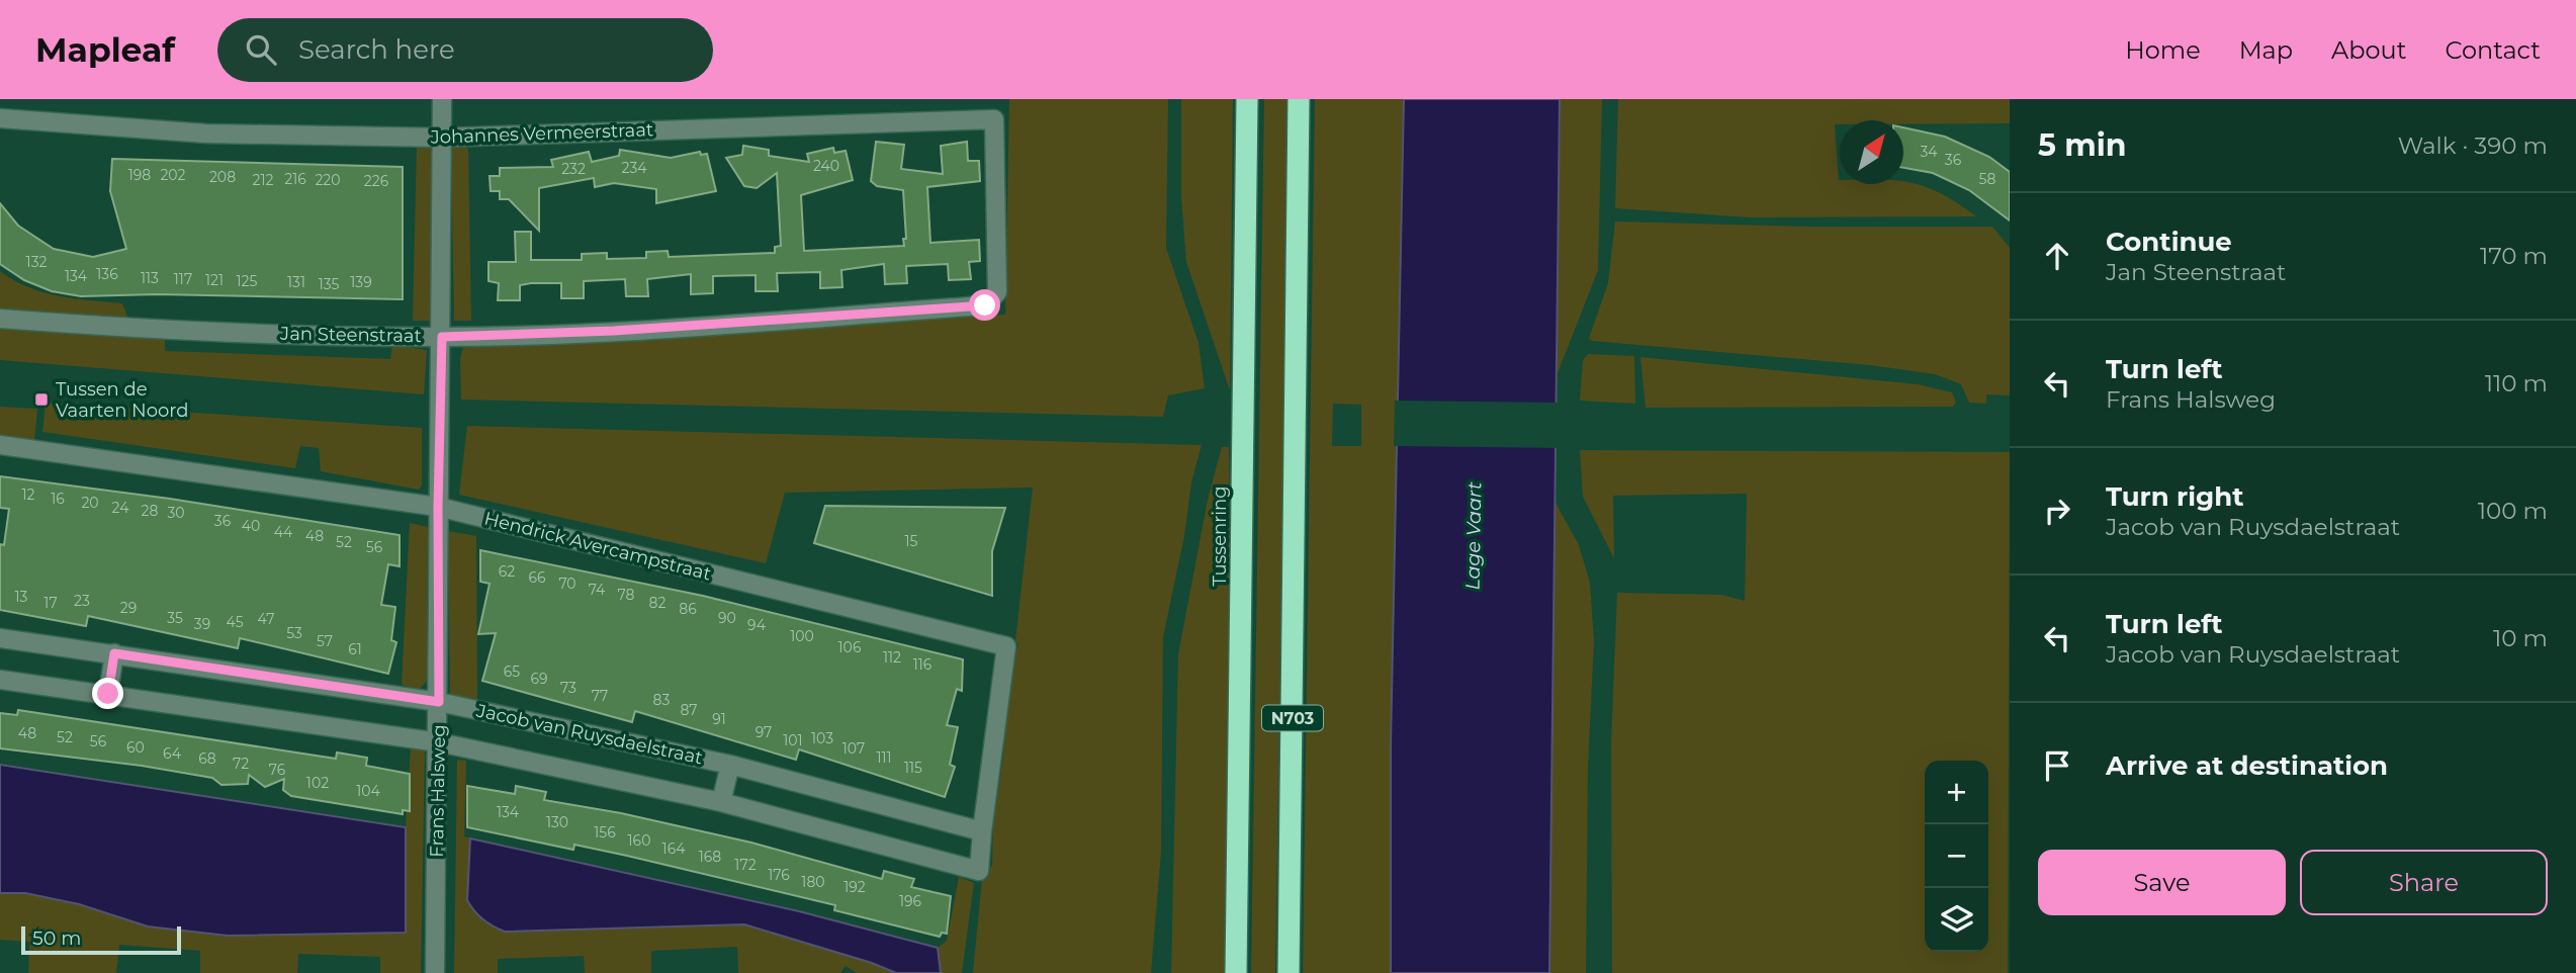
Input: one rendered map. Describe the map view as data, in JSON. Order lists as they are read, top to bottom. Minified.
{"streets":{"highway":["Tussenring","N703"],"street":["Johannes Vermeerstraat","Jan Steenstraat","Hendrick Avercampstraat","Jacob van Ruysdaelstraat","Frans Halsweg"]},"crossings":[["Johannes Vermeerstraat","Jan Steenstraat"],["Johannes Vermeerstraat","Frans Halsweg"],["Jan Steenstraat","Frans Halsweg"],["Hendrick Avercampstraat","Jacob van Ruysdaelstraat"],["Hendrick Avercampstraat","Frans Halsweg"],["Jacob van Ruysdaelstraat","Frans Halsweg"]],"water":["Lage Vaart"],"places":{"transit":["Tussen de Vaarten Noord"]},"house_numbers":["34","36","240","234","232","198","202","208","216","58","212","220","226","132","136","134","113","117","121","125","131","139","135","12","16","20","24","28","30","36","40","44","48","15","52","56","62","66","70","74","78","13","23","17","82","29","86","35","90","47","45","39","94","53","100","57","106","61","112","116","65","69","73","77","83","87","91","97","48","52","103","101","56","60","107","64","111","68","72","115","76","102","104","134","130","156","160","164","168","172","176","180","192","196"],"scale_bar":"50 m","north":"top right","page":{"header":"Mapleaf","search":"Search here","nav":["Home","Map","About","Contact"],"heading":["5 min","Walk · 390 m"],"list":[["Continue","Jan Steenstraat","170 m"],["Turn left","Frans Halsweg","110 m"],["Turn right","Jacob van Ruysdaelstraat","100 m"],["Turn left","Jacob van Ruysdaelstraat","10 m"],"Arrive at destination"],"map_buttons":["+","−"],"buttons":["Save","Share"],"scale":"50 m"}}
